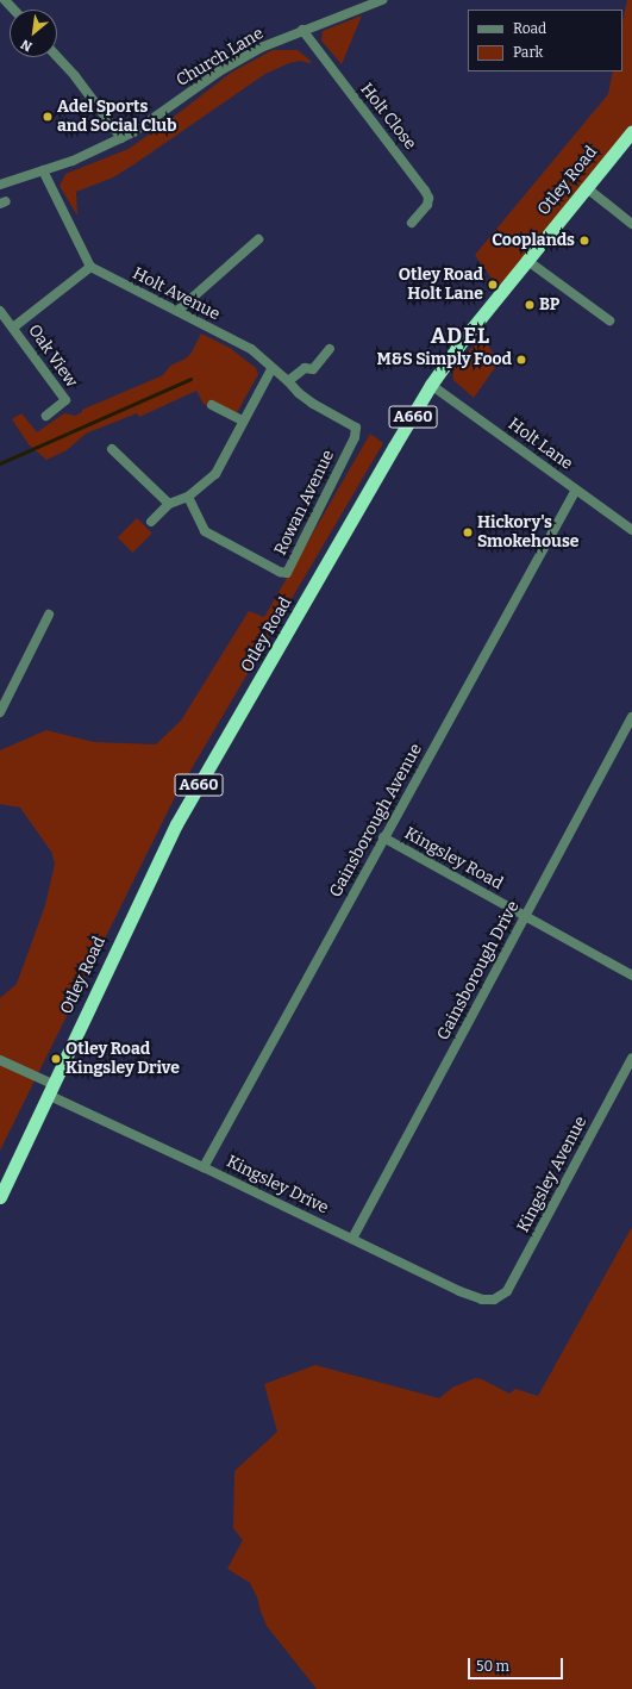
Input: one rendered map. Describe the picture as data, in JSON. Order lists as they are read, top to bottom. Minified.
{"streets":{"highway":["Otley Road","A660"],"street":["Church Lane","Holt Close","Holt Avenue","Oak View","Holt Lane","Rowan Avenue","Gainsborough Avenue","Kingsley Road","Gainsborough Drive","Kingsley Avenue","Kingsley Drive"]},"crossings":[["Church Lane","Holt Close"],["Otley Road","Holt Lane"],["Otley Road","Kingsley Drive"],["Holt Avenue","Rowan Avenue"],["Holt Lane","Gainsborough Avenue"],["Gainsborough Avenue","Kingsley Road"],["Gainsborough Avenue","Kingsley Drive"],["Kingsley Road","Gainsborough Drive"],["Gainsborough Drive","Kingsley Drive"],["Kingsley Avenue","Kingsley Drive"]],"districts":["ADEL"],"places":["Adel Sports and Social Club","Cooplands","Otley Road Holt Lane","BP","M&S Simply Food","Hickory's Smokehouse","Otley Road Kingsley Drive"],"legend":["Road","Park"],"scale_bar":"50 m","north":"bottom left"}
